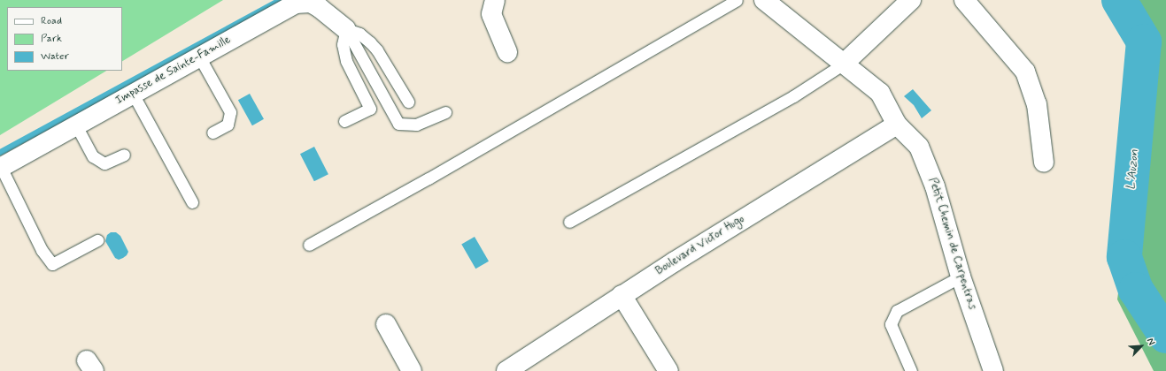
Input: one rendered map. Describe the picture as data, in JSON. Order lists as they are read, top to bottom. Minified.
{"streets":{"street":["Impasse de Sainte-Famille","Petit Chemin de Carpentras","Boulevard Victor Hugo"]},"crossings":[["Petit Chemin de Carpentras","Boulevard Victor Hugo"]],"water":["L'Auzon"],"legend":["Road","Park","Water"],"north":"top right"}
